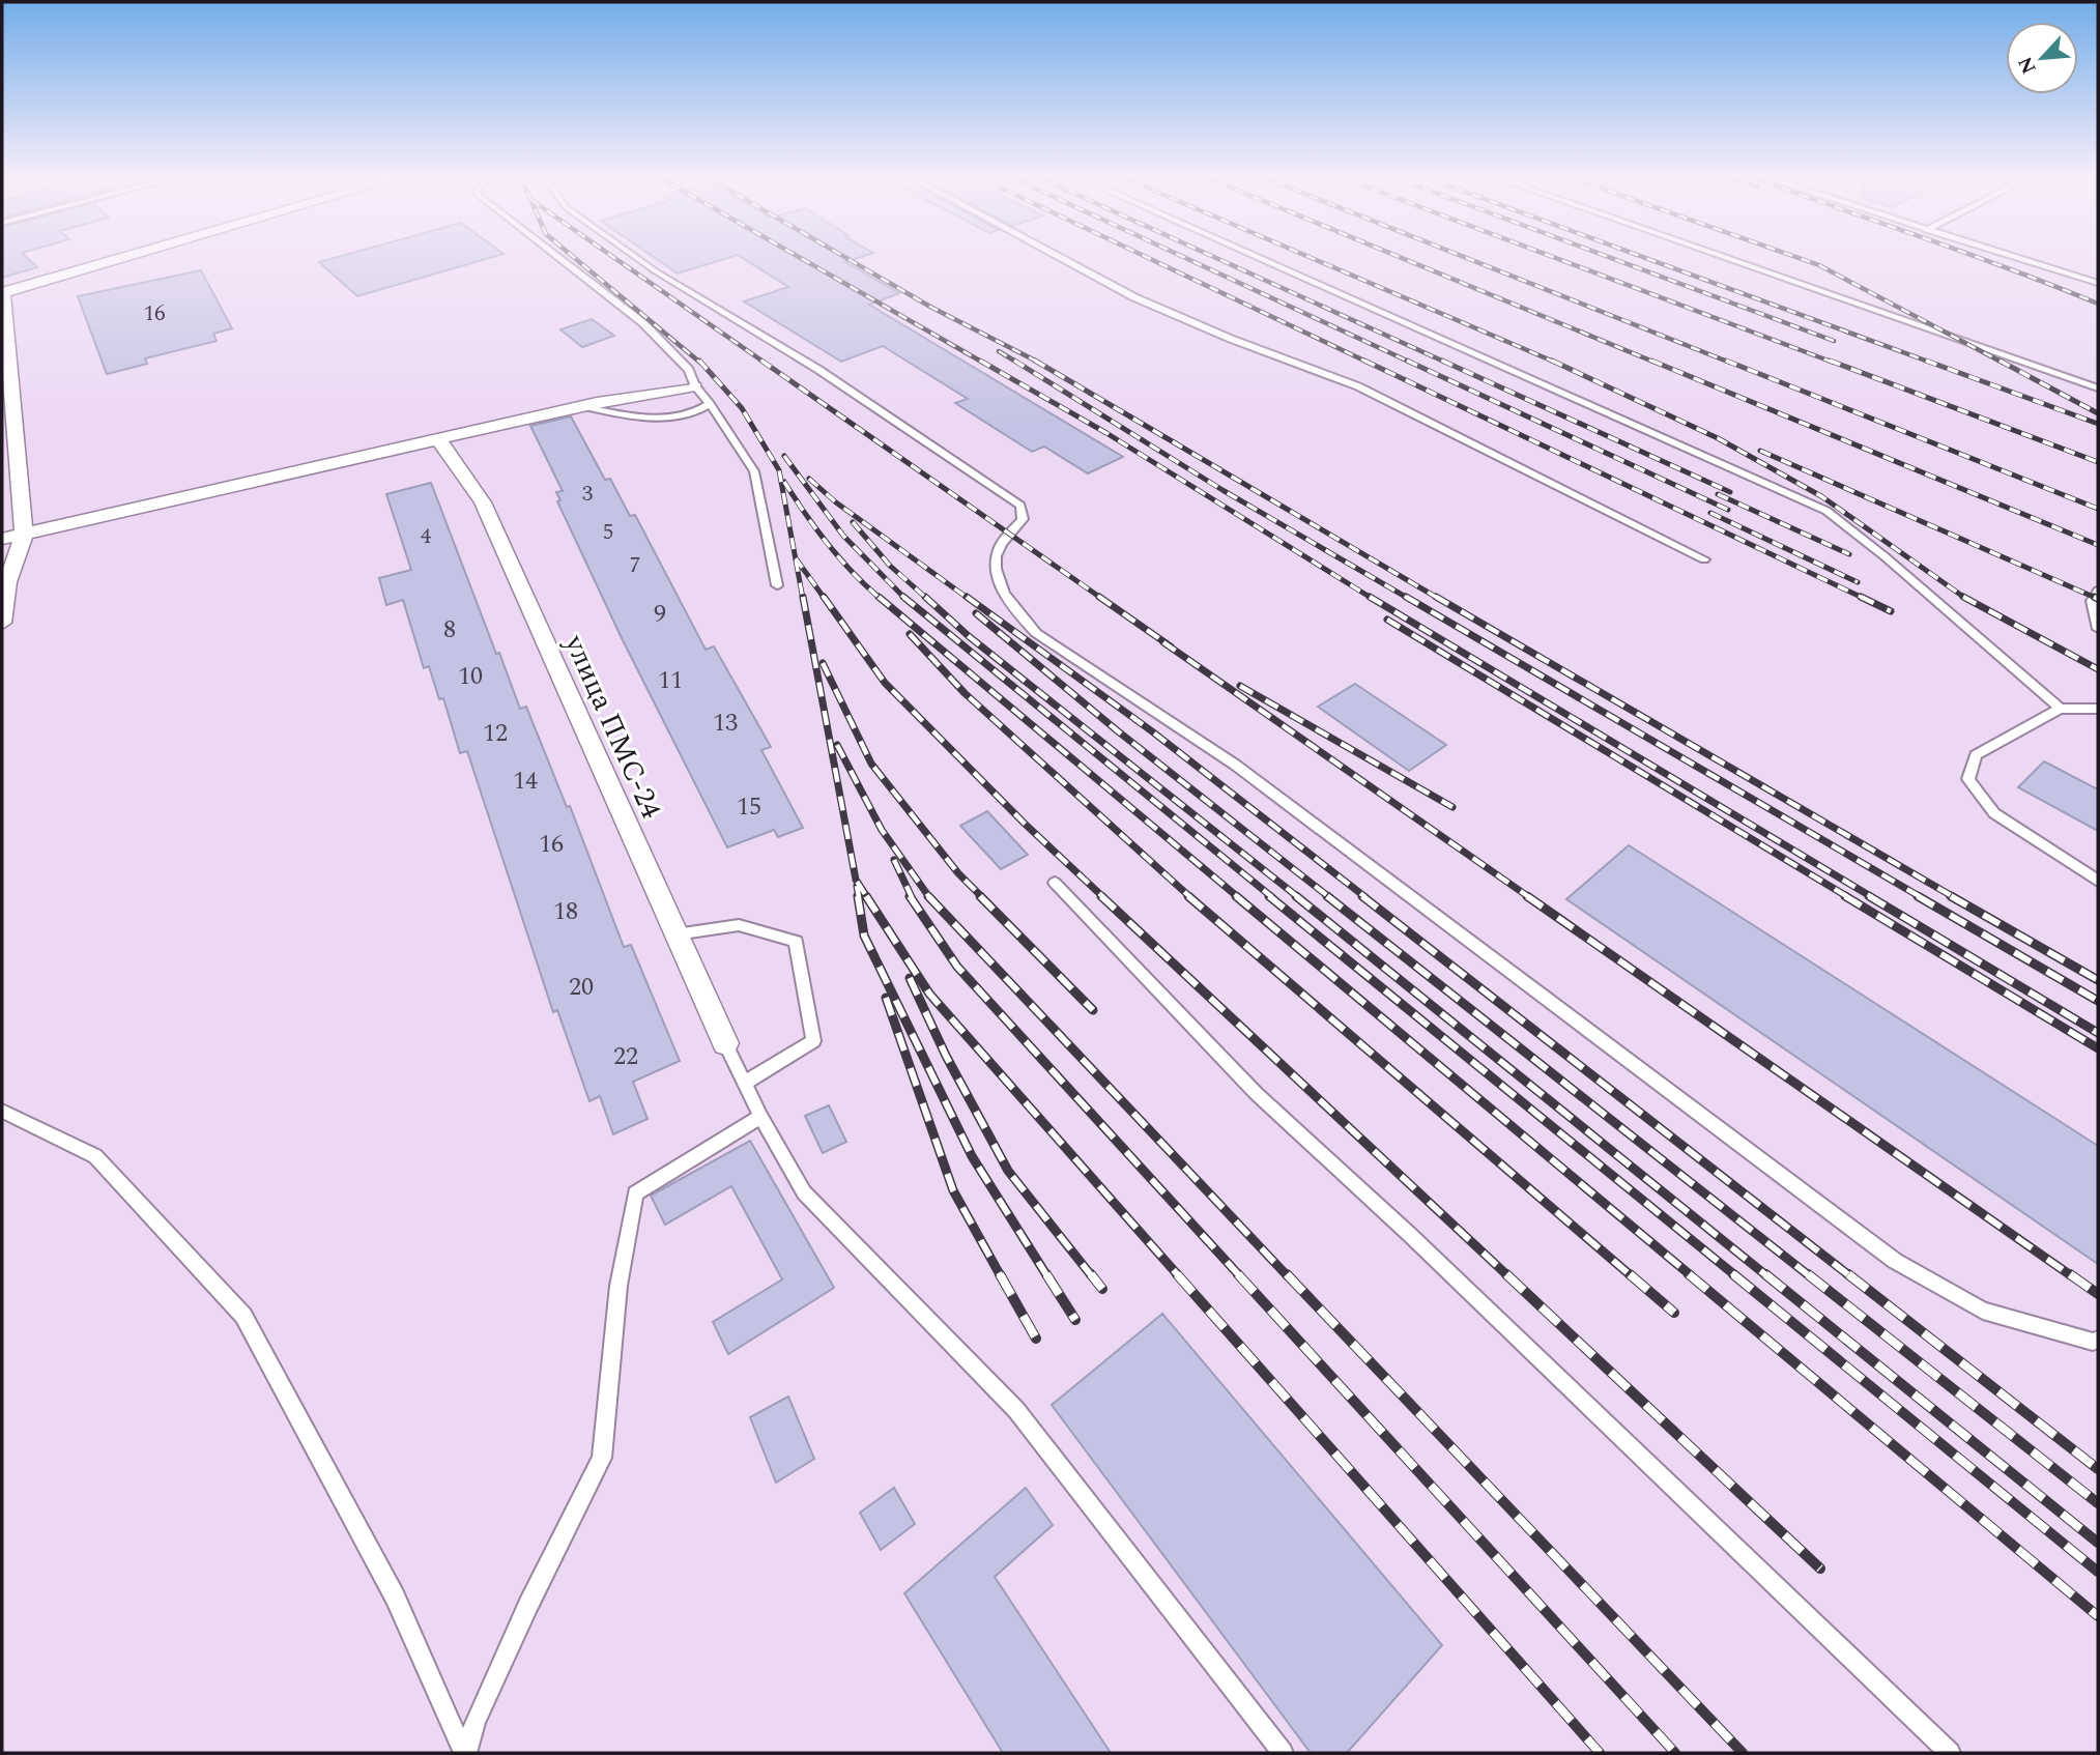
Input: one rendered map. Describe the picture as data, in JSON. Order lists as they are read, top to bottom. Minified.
{"streets":{"street":["улица ПМС-24"]},"house_numbers":["16","3","5","4","7","9","8","10","11","13","12","14","15","16","18","20","22"],"north":"bottom left"}
